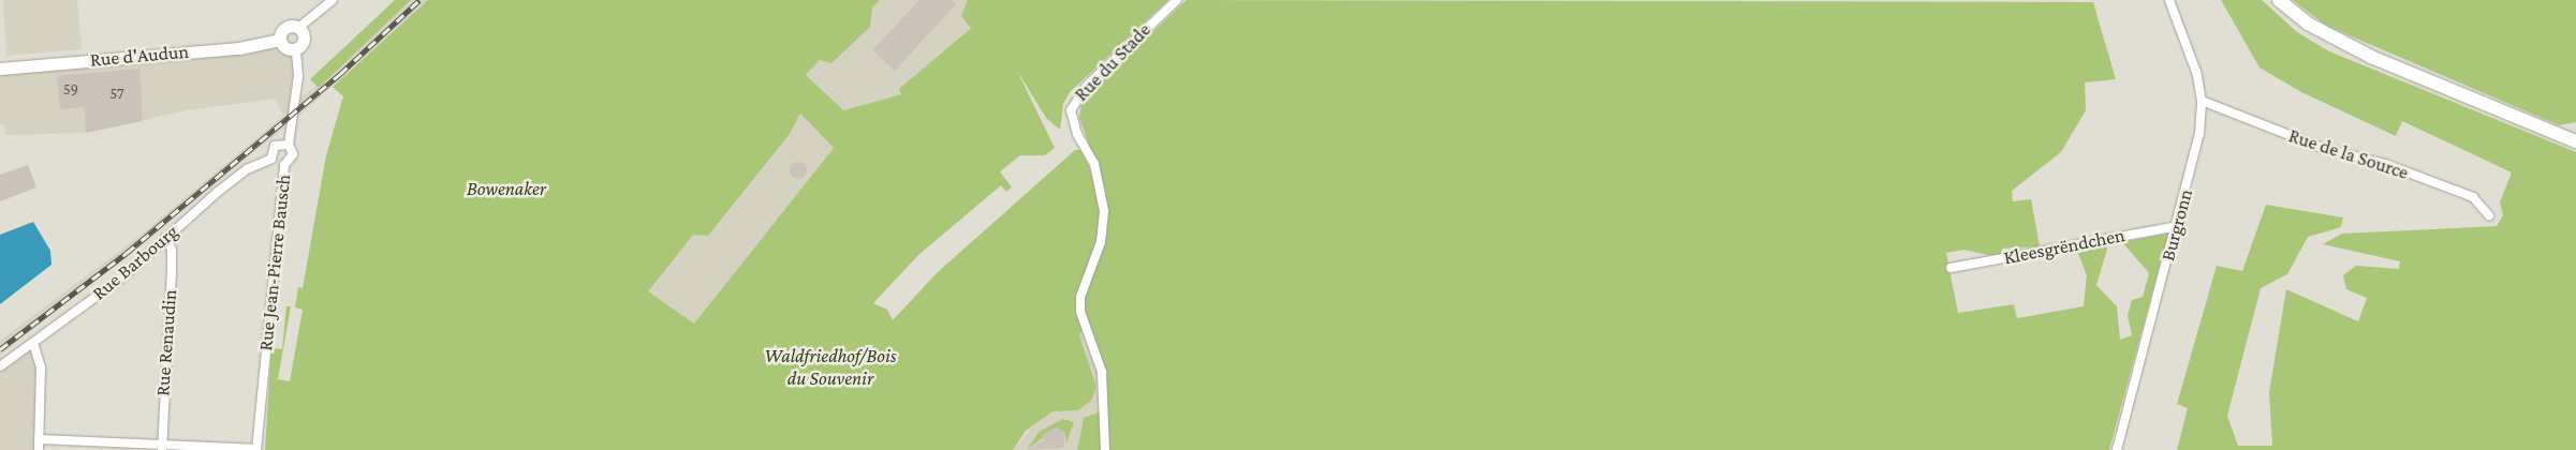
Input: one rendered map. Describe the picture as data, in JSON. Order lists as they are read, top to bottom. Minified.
{"streets":{"street":["Rue d'Audun","Rue du Stade","Rue de la Source","Burgronn","Kleesgrëndchen","Rue Barbourg","Rue Jean-Pierre Bausch","Rue Renaudin"]},"crossings":[["Rue d'Audun","Rue Jean-Pierre Bausch"],["Rue de la Source","Burgronn"],["Burgronn","Kleesgrëndchen"],["Rue Barbourg","Rue Jean-Pierre Bausch"],["Rue Barbourg","Rue Renaudin"]],"parks":["Bowenaker","Waldfriedhof/Bois du Souvenir"],"house_numbers":["59","57"]}
